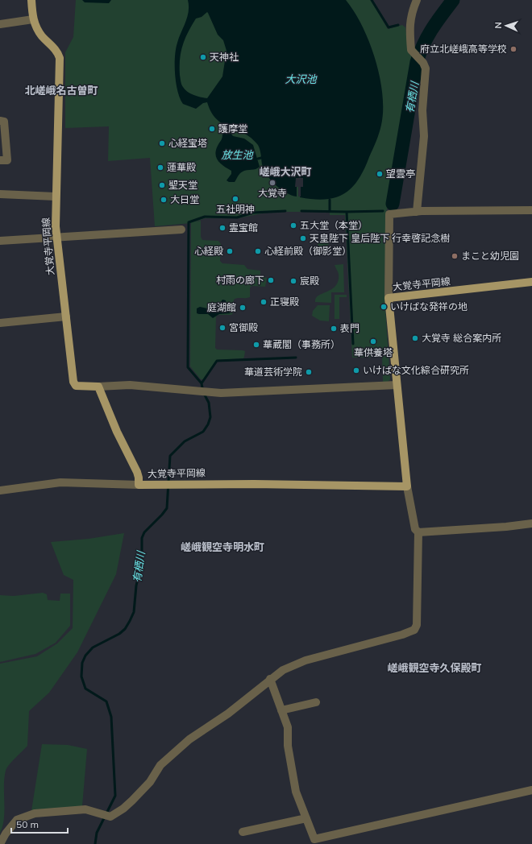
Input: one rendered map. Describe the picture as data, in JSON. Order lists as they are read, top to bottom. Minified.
{"streets":{"main road":["大覚寺平岡線"]},"districts":["北嵯峨名古曽町","嵯峨大沢町","嵯峨観空寺明水町","嵯峨観空寺久保殿町"],"water":["大沢池","有栖川","放生池"],"places":["府立北嵯峨高等学校","天神社","護摩堂","心経宝塔","蓮華殿","望雲亭","大覚寺","聖天堂","五社明神","大日堂","五大堂（本堂）","霊宝館","天皇陛下 皇后陛下 行幸啓記念樹","心経殿","心経前殿（御影堂）","まこと幼児園","村雨の廊下","宸殿","正寝殿","いけばな発祥の地","庭湖館","宮御殿","表門","大覚寺 総合案内所","華供養塔","華蔵閣（事務所）","いけばな文化綜合研究所","華道芸術学院"],"scale_bar":"50 m","north":"left"}
